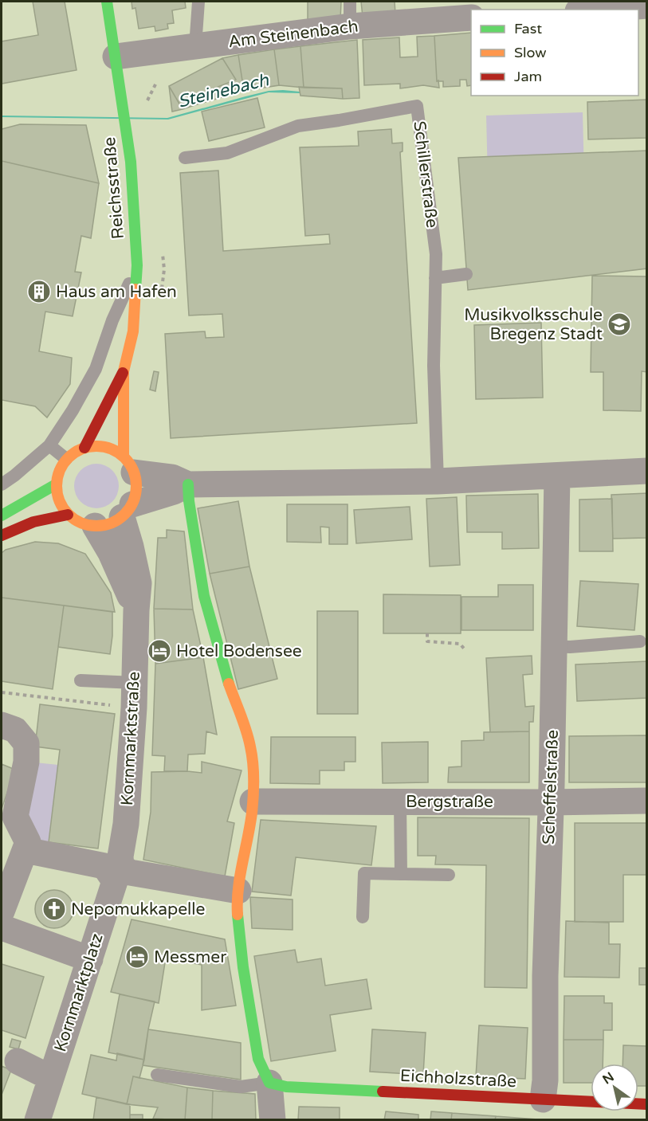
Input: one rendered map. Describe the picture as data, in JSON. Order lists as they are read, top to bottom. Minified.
{"streets":{"street":["Am Steinenbach","Reichsstraße","Kornmarktstraße","Scheffelstraße","Bergstraße","Kornmarktplatz","Eichholzstraße"],"lane":["Schillerstraße"]},"crossings":[["Am Steinenbach","Reichsstraße"],["Reichsstraße","Kornmarktstraße"],["Kornmarktstraße","Kornmarktplatz"],["Scheffelstraße","Bergstraße"],["Scheffelstraße","Eichholzstraße"]],"water":["Steinebach"],"places":{"building":["Haus am Hafen"],"school or university":["Musikvolksschule Bregenz Stadt"],"hotel":["Hotel Bodensee","Messmer"],"church":["Nepomukkapelle"]},"legend":["Fast","Slow","Jam"],"north":"top left"}
